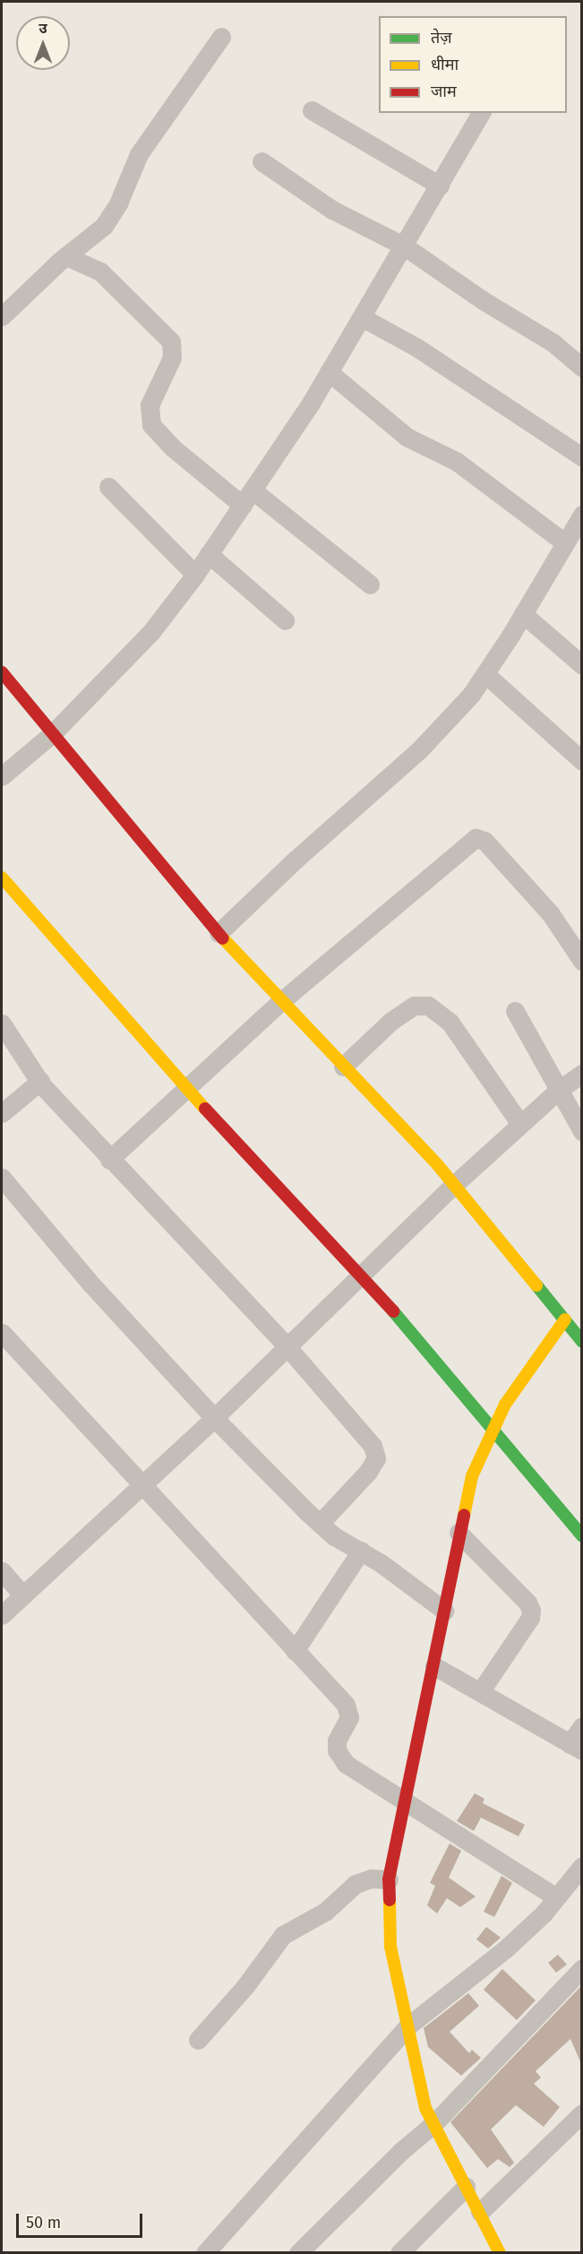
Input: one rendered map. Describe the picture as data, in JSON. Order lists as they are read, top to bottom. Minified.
{"legend":["तेज़","धीमा","जाम"],"scale_bar":"50 m","north":"top"}
